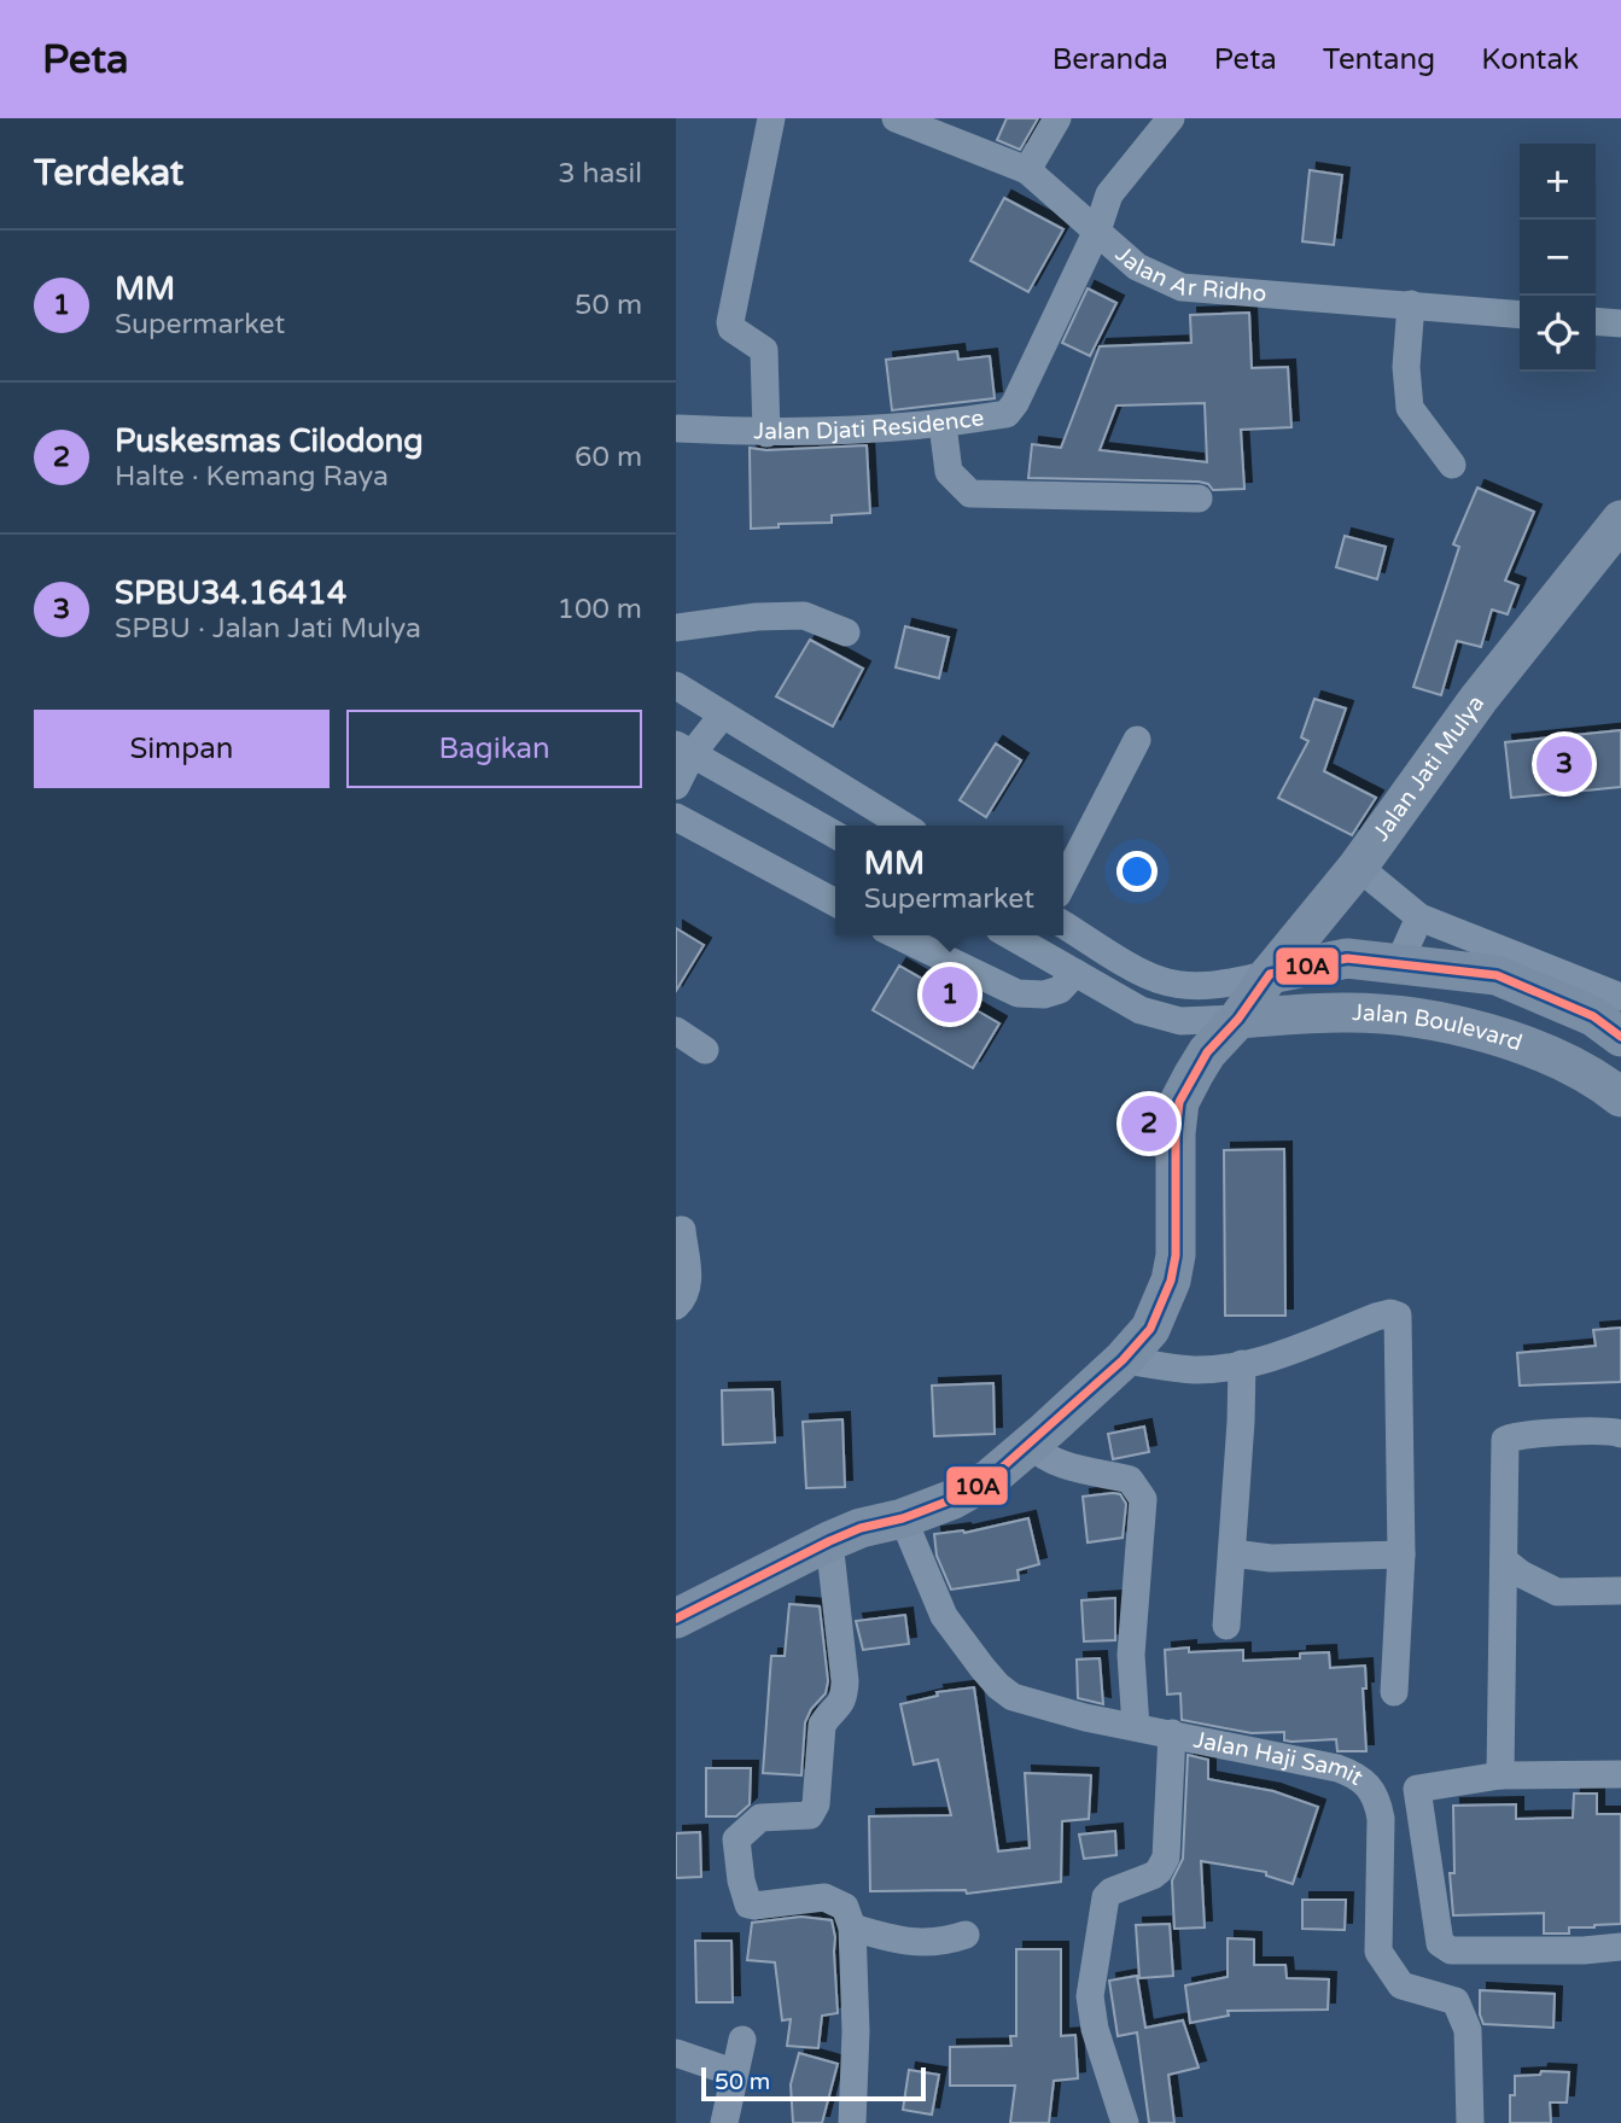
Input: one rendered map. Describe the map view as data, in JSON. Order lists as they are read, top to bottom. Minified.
{"streets":{"main road":["Jalan Jati Mulya","Jalan Boulevard"],"street":["Jalan Ar Ridho","Jalan Djati Residence","Jalan Haji Samit"]},"crossings":[["Jalan Ar Ridho","Jalan Djati Residence"],["Jalan Jati Mulya","Jalan Boulevard"],["Jalan Jati Mulya","Jalan Haji Samit"]],"lines":["transit line 10A"],"scale_bar":"50 m","page":{"header":"Peta","nav":["Beranda","Peta","Tentang","Kontak"],"heading":["Terdekat","3 hasil"],"map_buttons":["+","−"],"list":[{"mark":"1","name":"MM","note":"Supermarket","value":"50 m"},{"mark":"2","name":"Puskesmas Cilodong","note":"Halte · Kemang Raya","value":"60 m"},{"mark":"3","name":"SPBU34.16414","note":"SPBU · Jalan Jati Mulya","value":"100 m"}],"buttons":["Simpan","Bagikan"],"pins":["3","1","2"],"popup":["MM","Supermarket"],"scale":"50 m"}}
